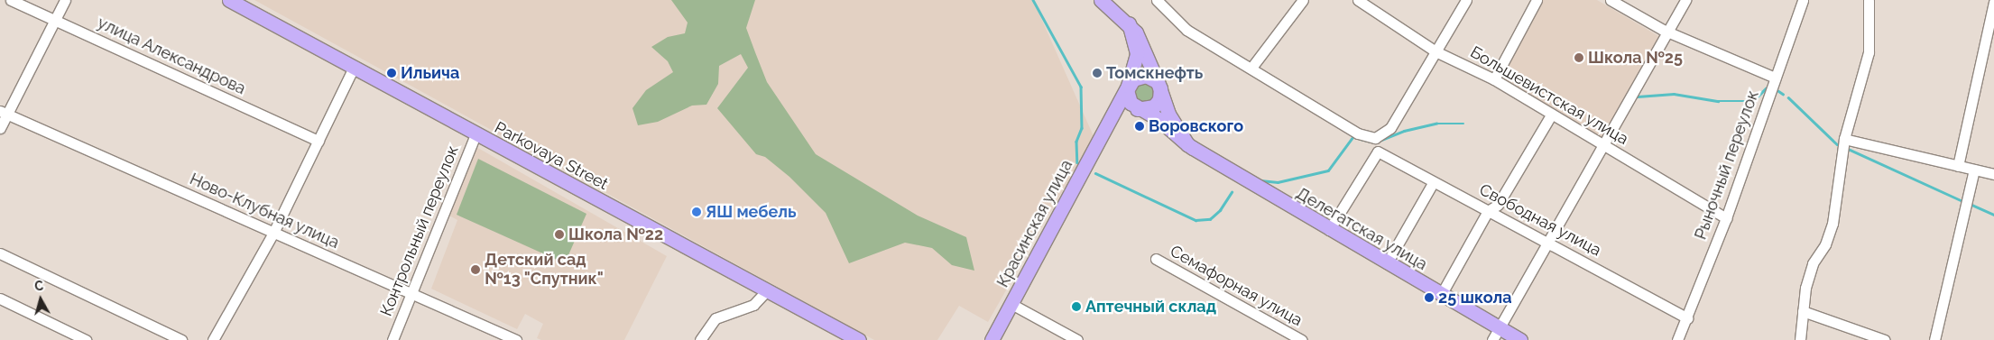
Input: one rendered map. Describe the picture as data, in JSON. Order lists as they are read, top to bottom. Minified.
{"streets":{"main road":["Parkovaya Street","Красинская улица","Делегатская улица"],"street":["улица Александрова","Большевистская улица","Рыночный переулок","Ново-Клубная улица","Свободная улица","Контрольный переулок","Семафорная улица"]},"crossings":[["Большевистская улица","Рыночный переулок"],["Parkovaya Street","Контрольный переулок"],["Рыночный переулок","Свободная улица"],["Ново-Клубная улица","Контрольный переулок"],["Свободная улица","Делегатская улица"],["Красинская улица","Делегатская улица"]],"places":["Школа №25","Ильича","Томскнефть","Воровского","ЯШ мебель","Школа №22","Детский сад №13 \"Спутник\"","25 школа","Аптечный склад"],"north":"top"}
